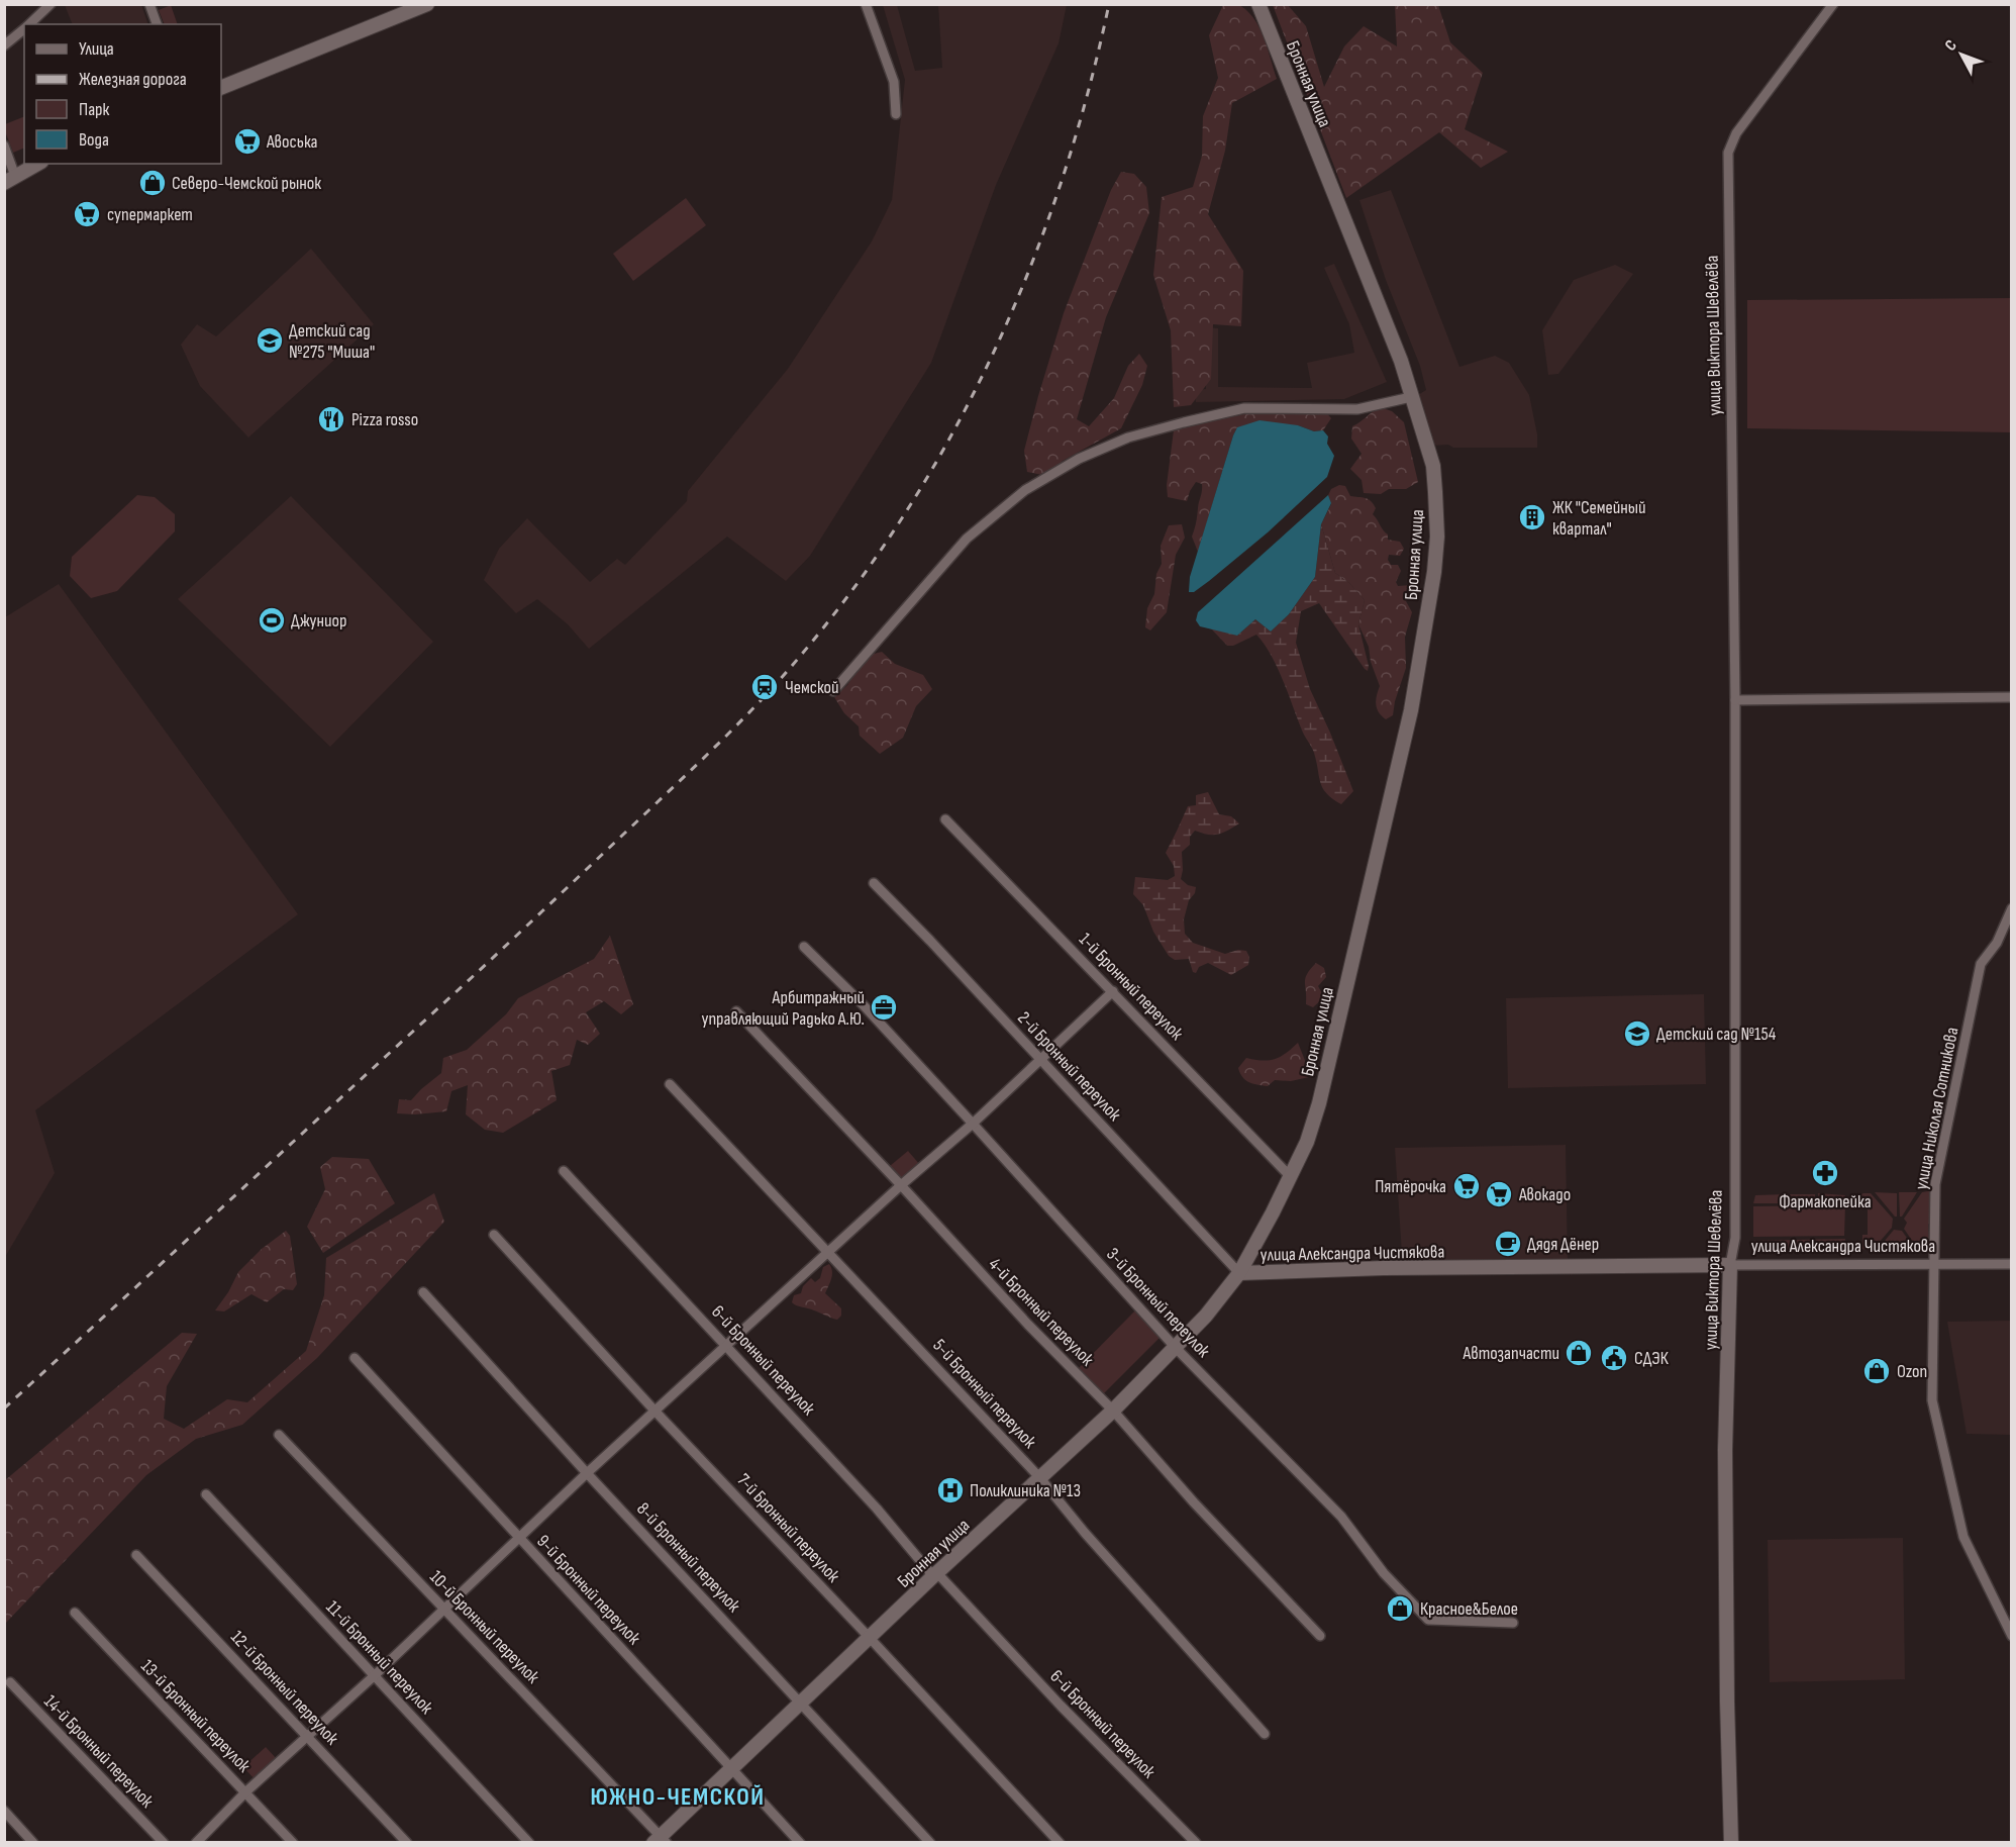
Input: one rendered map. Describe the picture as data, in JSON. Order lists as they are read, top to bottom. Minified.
{"streets":{"street":["Бронная улица","улица Виктора Шевелёва","1-й Бронный переулок","2-й Бронный переулок","улица Николая Сотникова","улица Александра Чистякова","3-й Бронный переулок","4-й Бронный переулок","6-й Бронный переулок","5-й Бронный переулок","7-й Бронный переулок","8-й Бронный переулок","9-й Бронный переулок","10-й Бронный переулок","11-й Бронный переулок","12-й Бронный переулок","13-й Бронный переулок","14-й Бронный переулок"]},"crossings":[["Бронная улица","1-й Бронный переулок"],["Бронная улица","2-й Бронный переулок"],["Бронная улица","улица Александра Чистякова"],["Бронная улица","3-й Бронный переулок"],["Бронная улица","4-й Бронный переулок"],["Бронная улица","6-й Бронный переулок"],["Бронная улица","5-й Бронный переулок"],["Бронная улица","7-й Бронный переулок"],["Бронная улица","8-й Бронный переулок"],["Бронная улица","9-й Бронный переулок"],["Бронная улица","10-й Бронный переулок"],["улица Виктора Шевелёва","улица Александра Чистякова"],["2-й Бронный переулок","улица Александра Чистякова"],["улица Николая Сотникова","улица Александра Чистякова"]],"districts":["ЮЖНО-ЧЕМСКОЙ"],"places":{"supermarket":["Авоська","супермаркет","Пятёрочка","Авокадо"],"shop":["Северо-Чемской рынок","Автозапчасти","Ozon","Красное&Белое"],"school or university":["Детский сад №275 \"Миша\"","Детский сад №154"],"restaurant":["Pizza rosso"],"building":["ЖК \"Семейный квартал\""],"sports":["Джуниор"],"station":["Чемской"],"office":["Арбитражный управляющий Радько А.Ю."],"pharmacy":["Фармакопейка"],"cafe":["Дядя Дёнер"],"public building":["СДЭК"],"hospital":["Поликлиника №13"]},"legend":["Улица","Железная дорога","Парк","Вода"],"north":"top left"}
